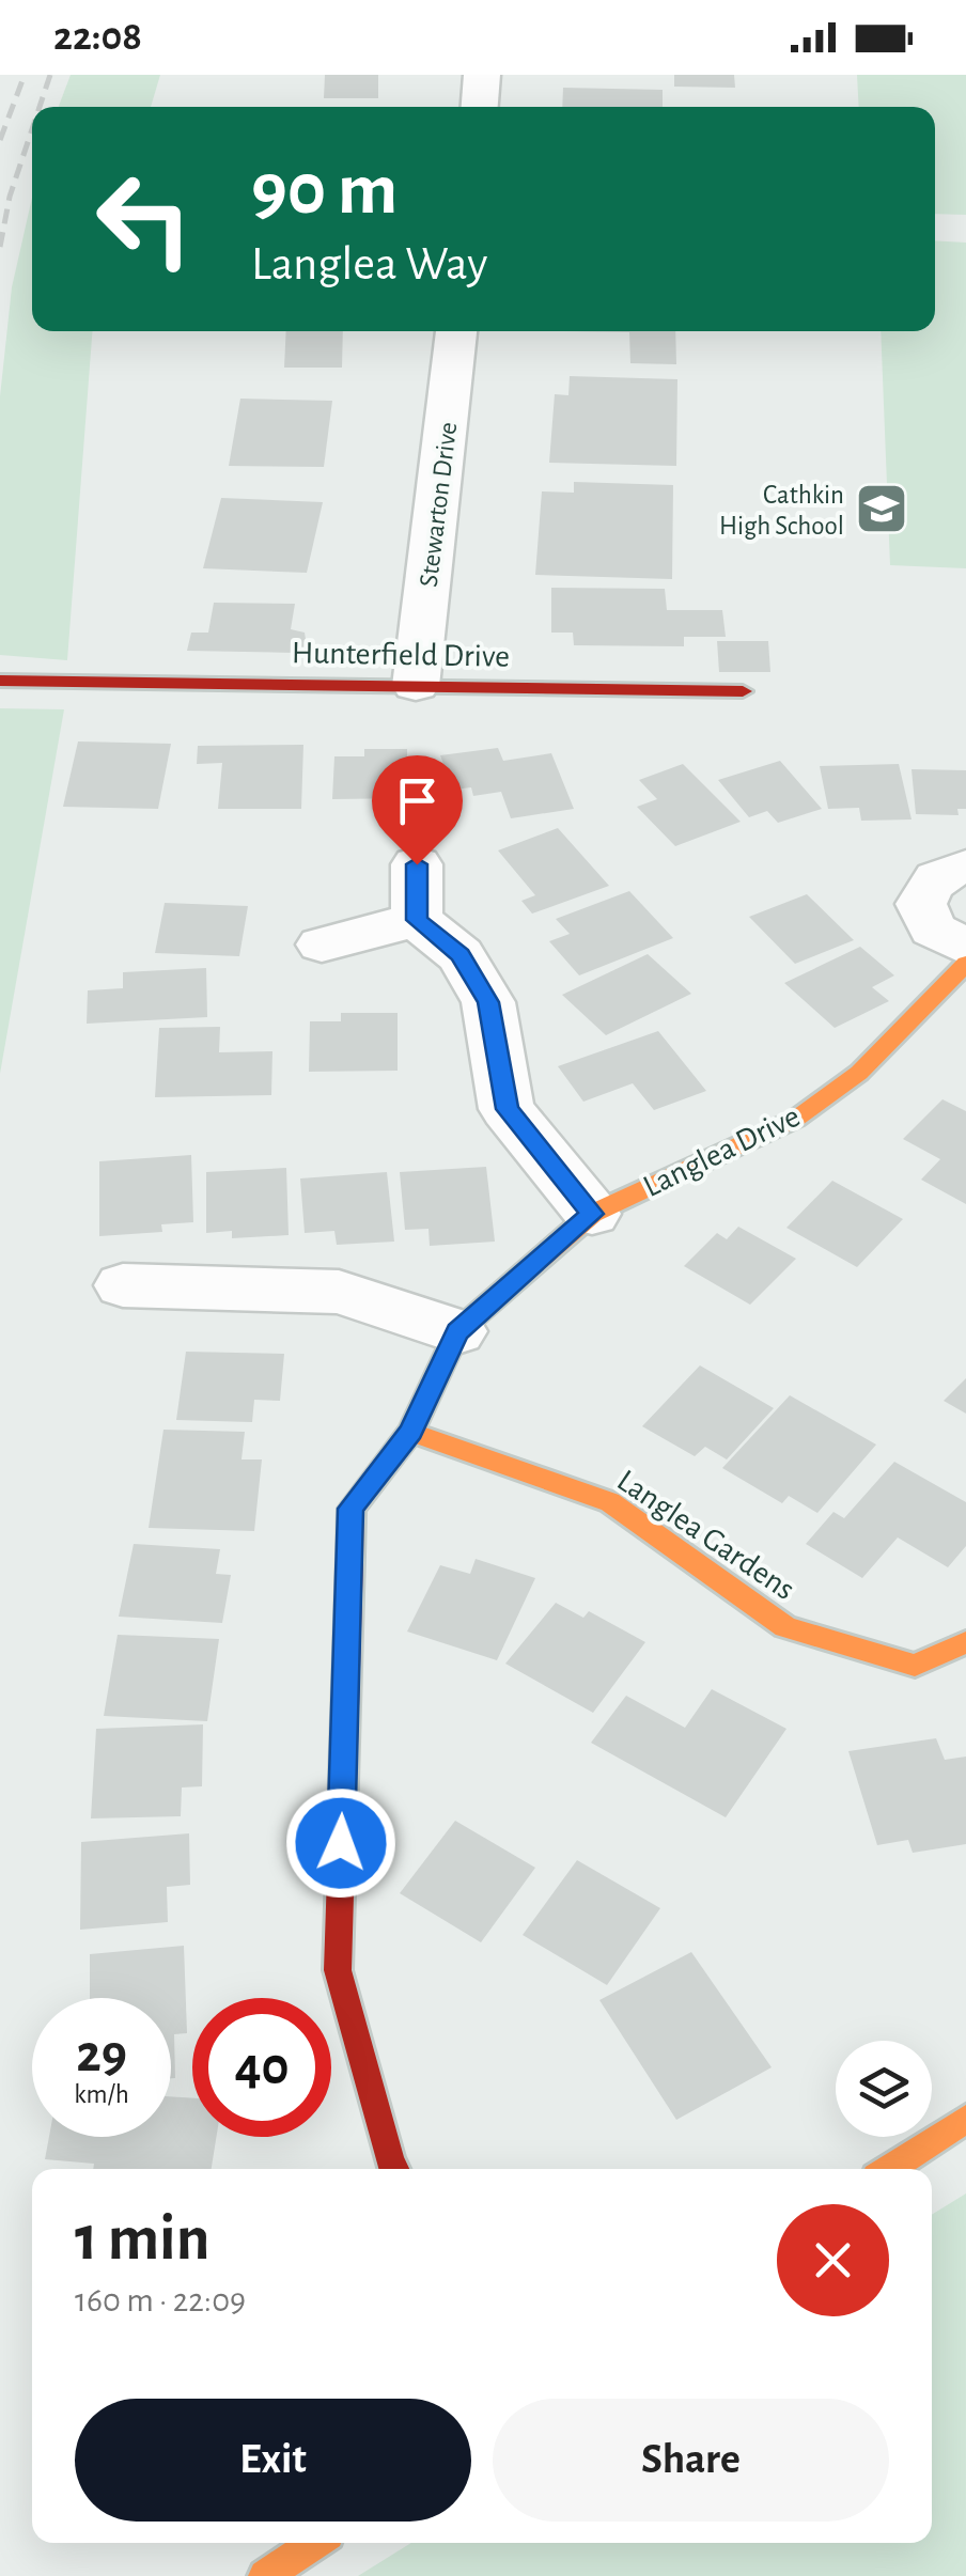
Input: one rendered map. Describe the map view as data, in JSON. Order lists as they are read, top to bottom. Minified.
{"streets":{"street":["Stewarton Drive","Hunterfield Drive","Langlea Drive","Langlea Gardens"]},"crossings":[["Stewarton Drive","Hunterfield Drive"],["Langlea Drive","Langlea Gardens"]],"places":{"school or university":["Cathkin High School"]},"page":{"status":"22:08","turn":["90 m","Langlea Way"],"speed":"29 km/h","limit":"40","heading":["1 min","160 m · 22:09"],"buttons":["Exit","Share"]}}
